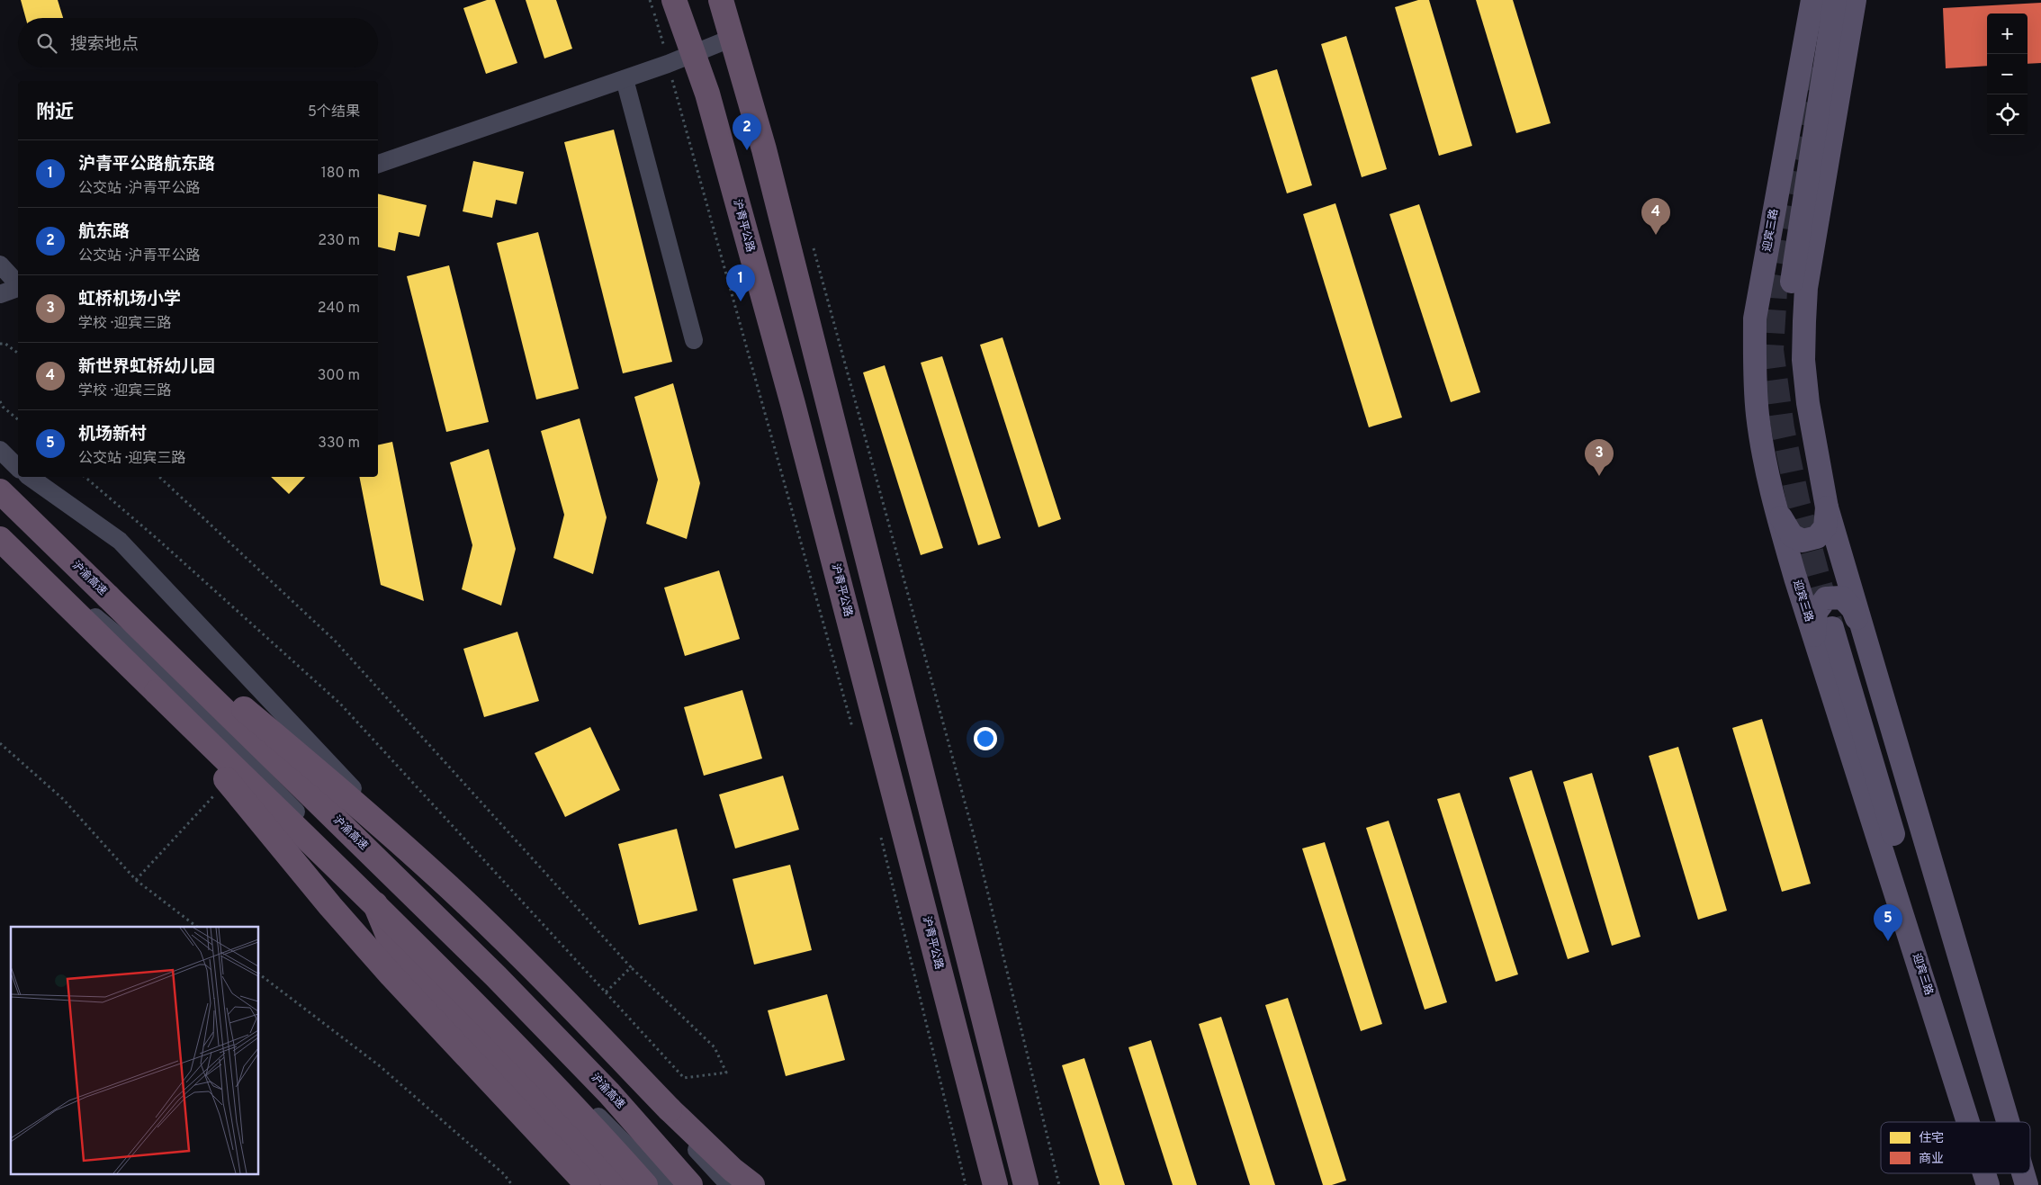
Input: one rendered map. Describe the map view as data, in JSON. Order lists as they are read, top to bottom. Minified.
{"streets":{"highway":["沪青平公路","沪渝高速"],"main road":["迎宾三路"]},"legend":["住宅","商业"],"page":{"map_buttons":["+","−"],"search":"搜索地点","heading":["附近","5个结果"],"pins":["2","4","1","3","5"],"list":[{"mark":"1","name":"沪青平公路航东路","note":"公交站 · 沪青平公路","value":"180 m"},{"mark":"2","name":"航东路","note":"公交站 · 沪青平公路","value":"230 m"},{"mark":"3","name":"虹桥机场小学","note":"学校 · 迎宾三路","value":"240 m"},{"mark":"4","name":"新世界虹桥幼儿园","note":"学校 · 迎宾三路","value":"300 m"},{"mark":"5","name":"机场新村","note":"公交站 · 迎宾三路","value":"330 m"}]}}
